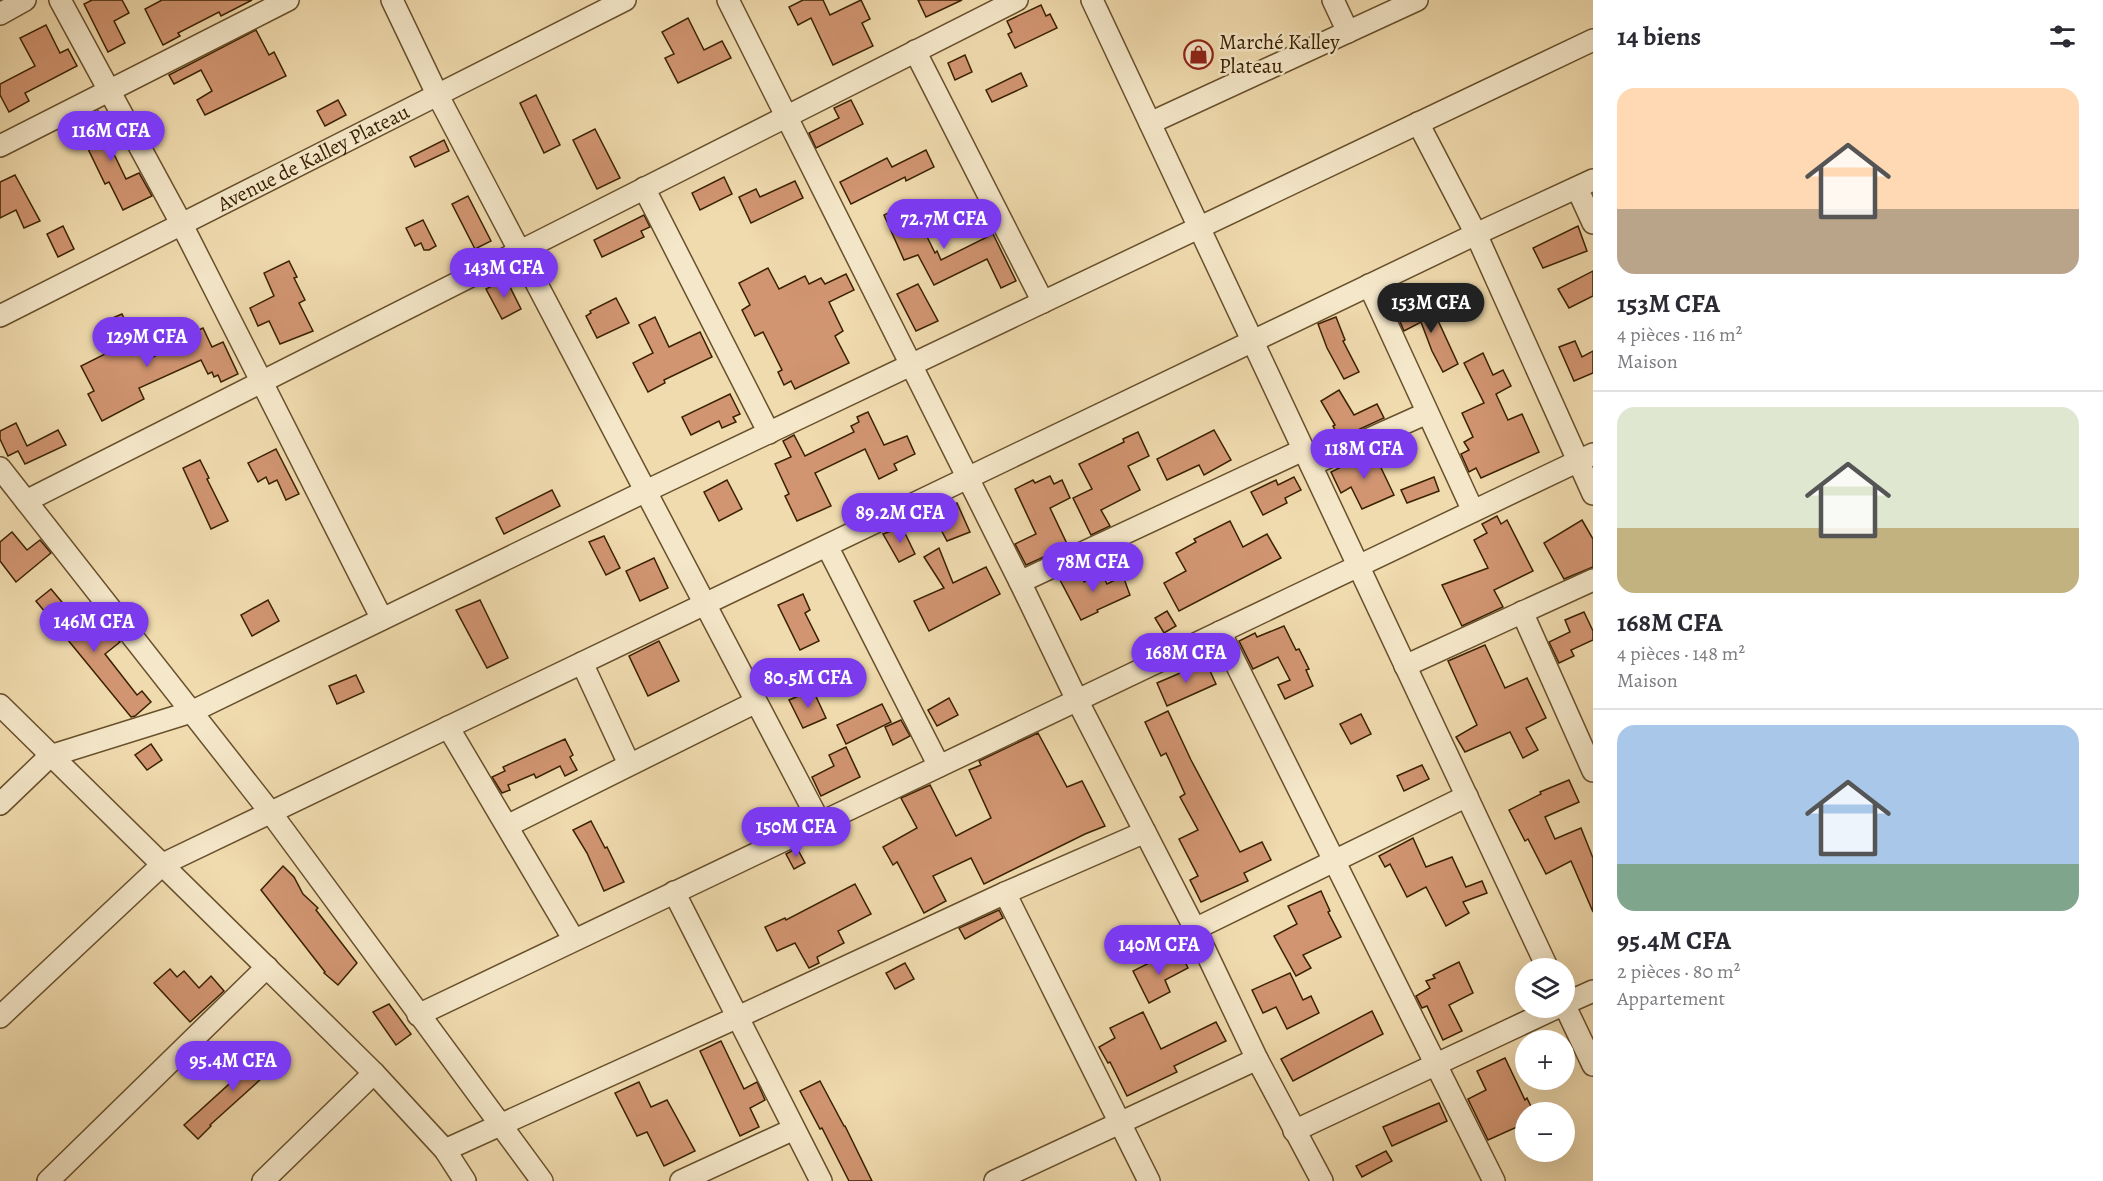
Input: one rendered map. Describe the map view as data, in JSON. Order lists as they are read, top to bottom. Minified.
{"streets":{"street":["Avenue de Kalley Plateau"]},"places":{"shop":["Marché Kalley Plateau"]},"page":{"heading":"14 biens","list":[{"name":"153M CFA","note":"4 pièces · 116 m² · Maison"},{"name":"168M CFA","note":"4 pièces · 148 m² · Maison"},{"name":"95.4M CFA","note":"2 pièces · 80 m² · Appartement"}],"price":["116M CFA","72.7M CFA","143M CFA","153M CFA","129M CFA","118M CFA","89.2M CFA","78M CFA","146M CFA","168M CFA","80.5M CFA","150M CFA","140M CFA","95.4M CFA"],"map_buttons":["+","−"]}}
